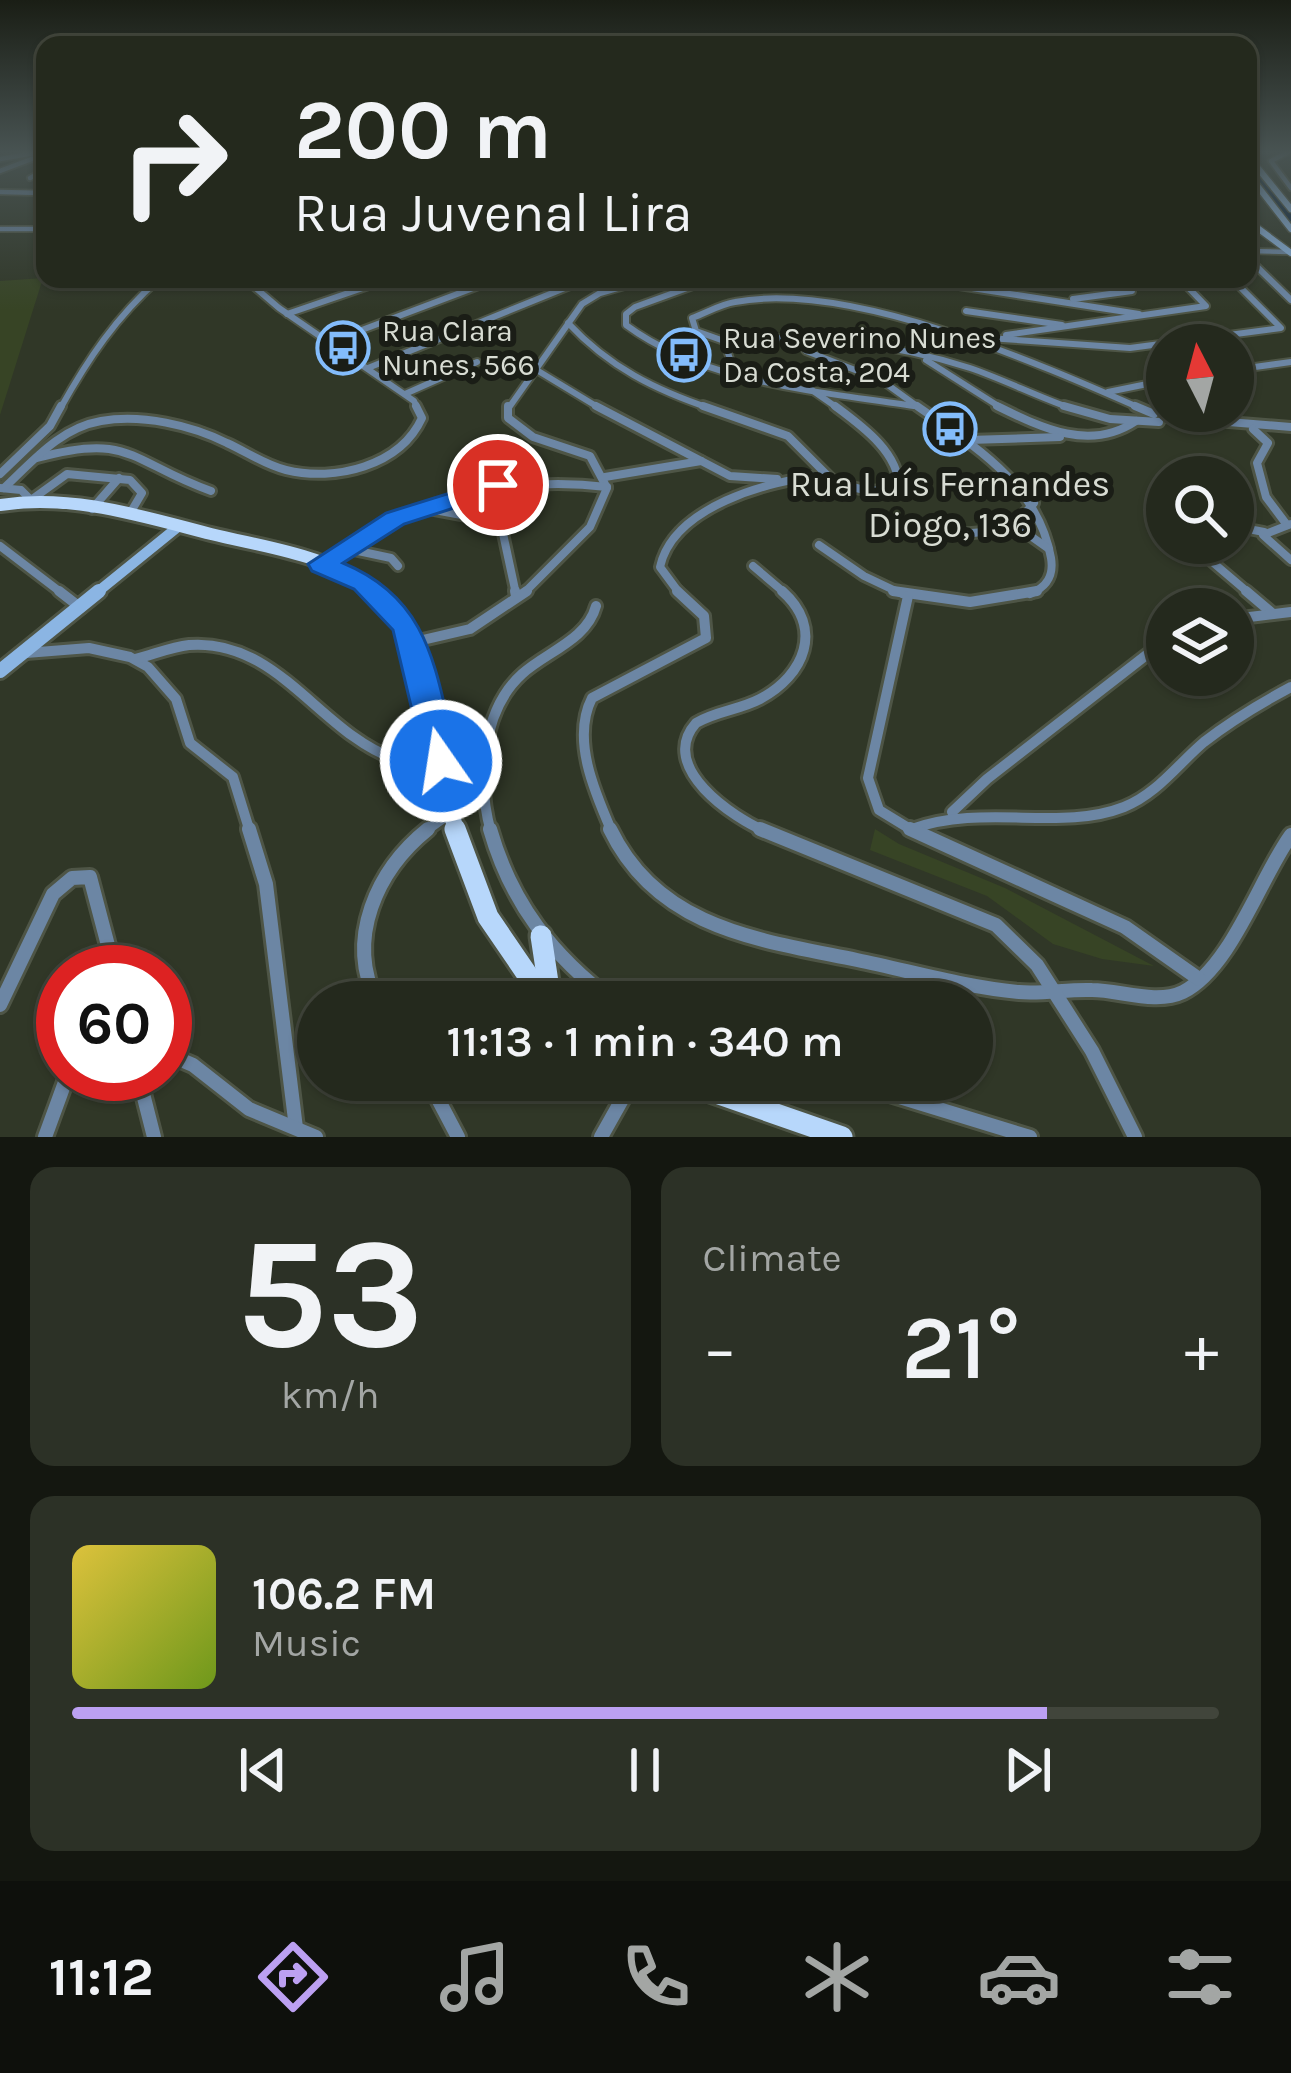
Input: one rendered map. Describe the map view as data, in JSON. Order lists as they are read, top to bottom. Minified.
{"places":{"bus stop":["Rua Clara Nunes, 566","Rua Severino Nunes Da Costa, 204","Rua Luís Fernandes Diogo, 136"]},"north":"top","page":{"turn":["200 m","Rua Juvenal Lira"],"limit":"60","trip":"11:13 · 1 min · 340 m","tile":[["53","km/h"],"Climate"],"heat":["−","21°","+"],"song":["106.2 FM","Music"],"tabs":"11:12"}}
